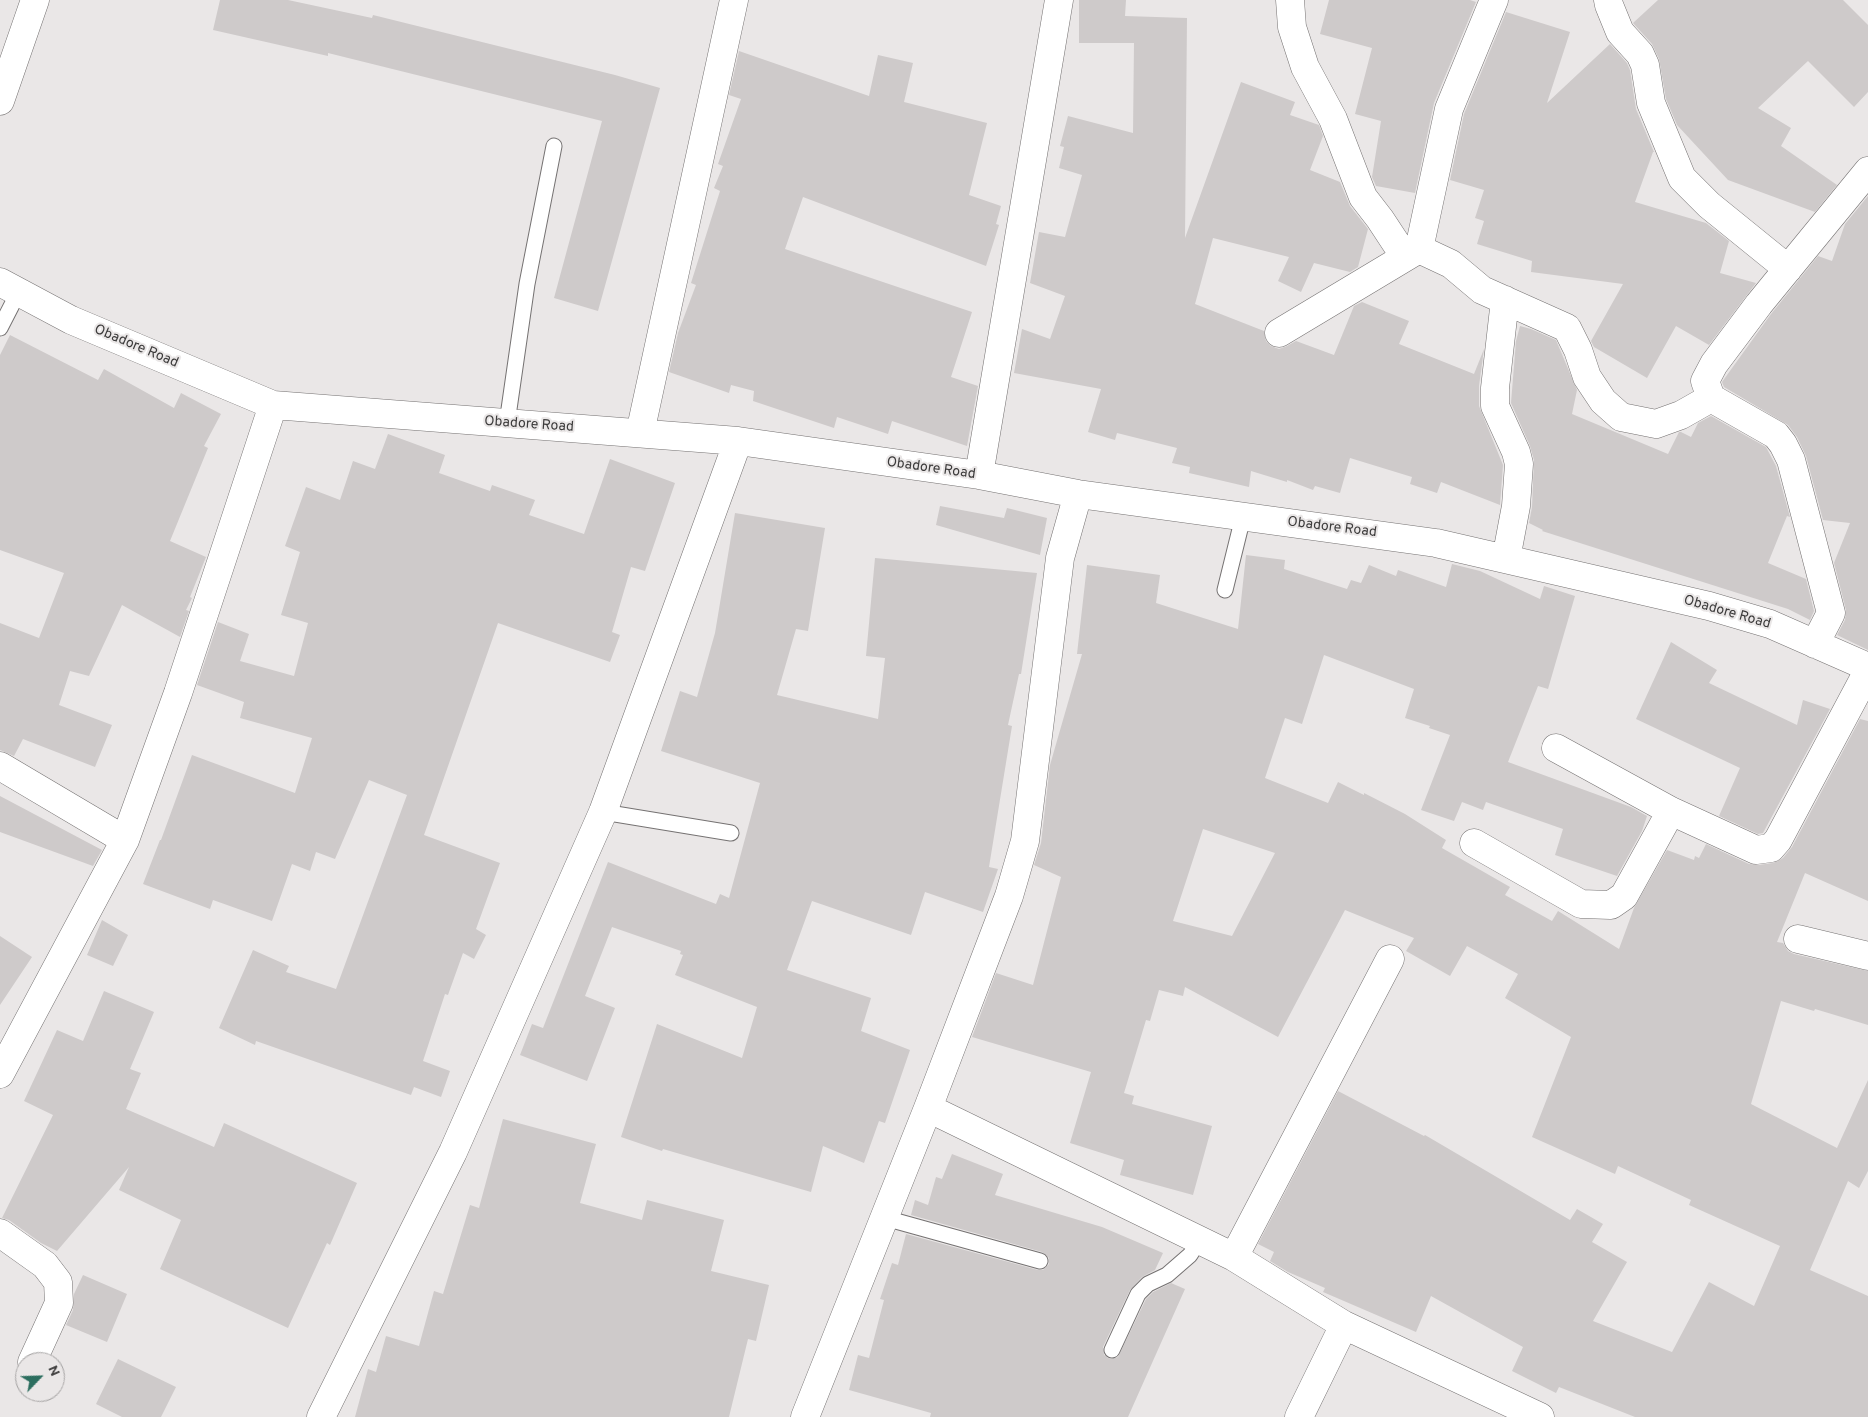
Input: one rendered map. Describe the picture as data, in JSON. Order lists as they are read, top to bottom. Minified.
{"streets":{"street":["Obadore Road"]},"north":"top right"}
